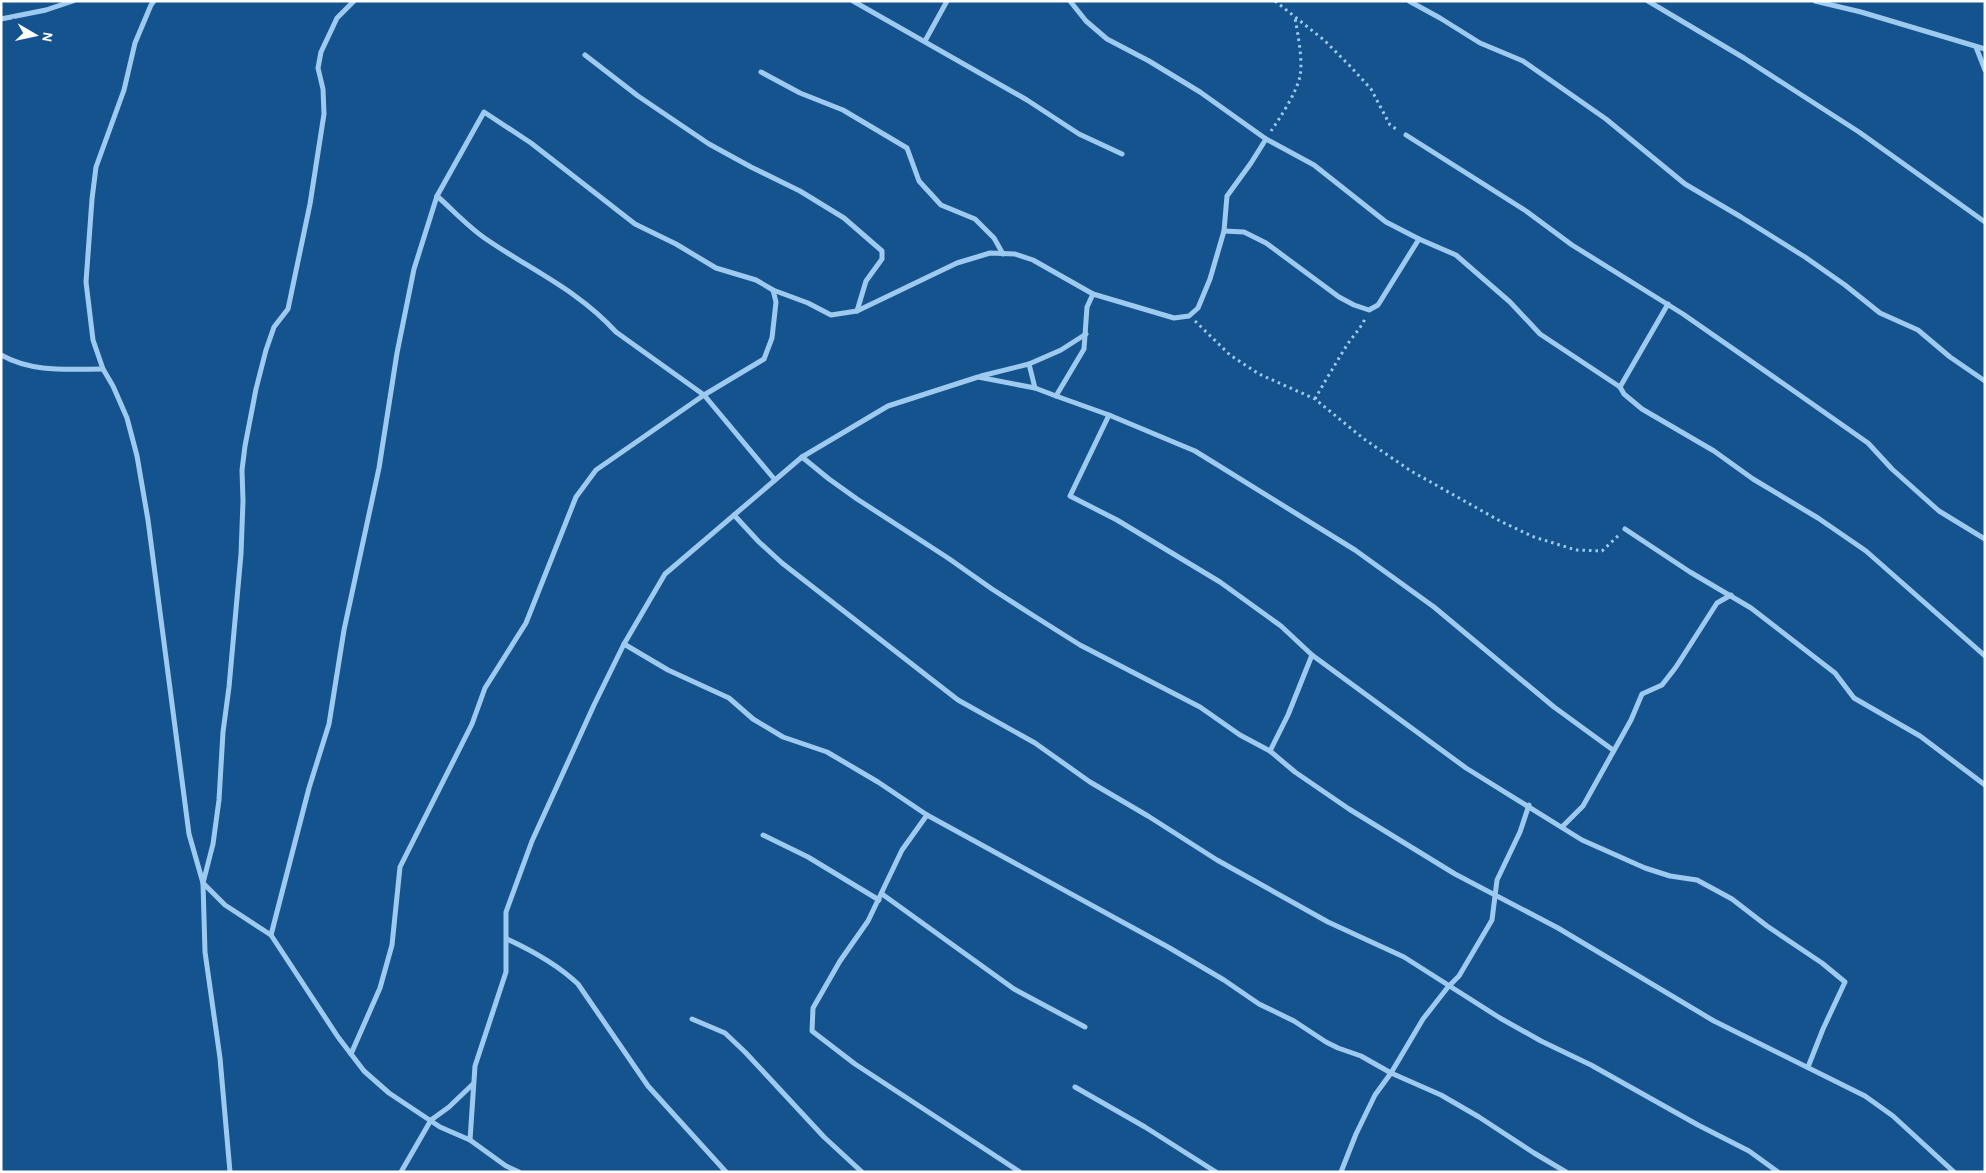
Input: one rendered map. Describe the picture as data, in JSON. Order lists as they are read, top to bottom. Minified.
{"north":"right"}
